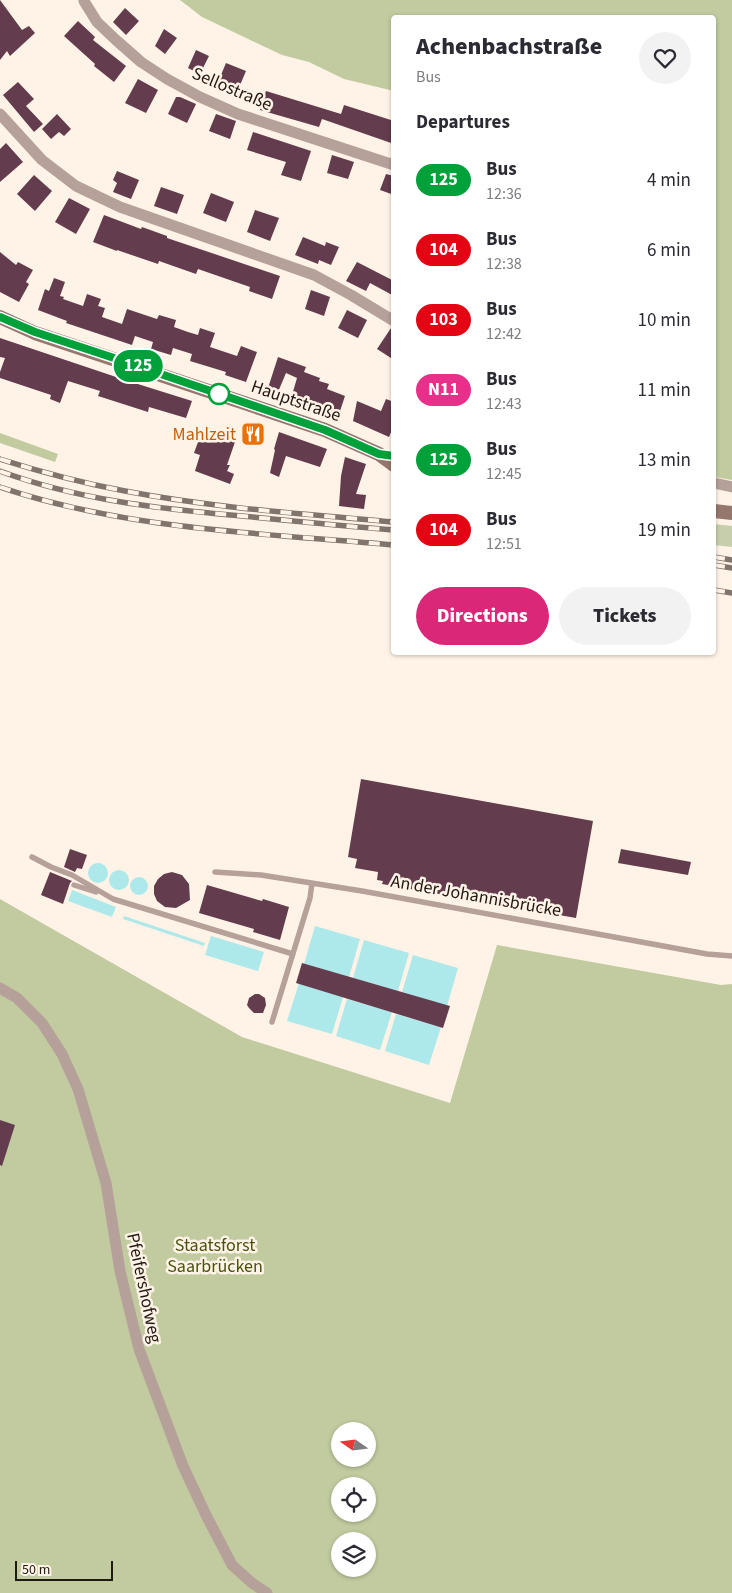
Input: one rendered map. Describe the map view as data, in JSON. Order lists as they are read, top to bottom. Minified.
{"streets":{"main road":["Hauptstraße"],"street":["Sellostraße","Pfeifershofweg"],"lane":["An der Johannisbrücke"]},"parks":["Staatsforst Saarbrücken"],"places":{"restaurant":["Mahlzeit"]},"lines":["bus line 125"],"scale_bar":"50 m","north":"left","page":{"on_map":"125","heading":[["Achenbachstraße","Bus"],"Departures"],"list":[{"mark":"125","name":"Bus","note":"12:36","value":"4 min"},{"mark":"104","name":"Bus","note":"12:38","value":"6 min"},{"mark":"103","name":"Bus","note":"12:42","value":"10 min"},{"mark":"N11","name":"Bus","note":"12:43","value":"11 min"},{"mark":"125","name":"Bus","note":"12:45","value":"13 min"},{"mark":"104","name":"Bus","note":"12:51","value":"19 min"}],"buttons":["Directions","Tickets"],"scale":"50 m"}}
